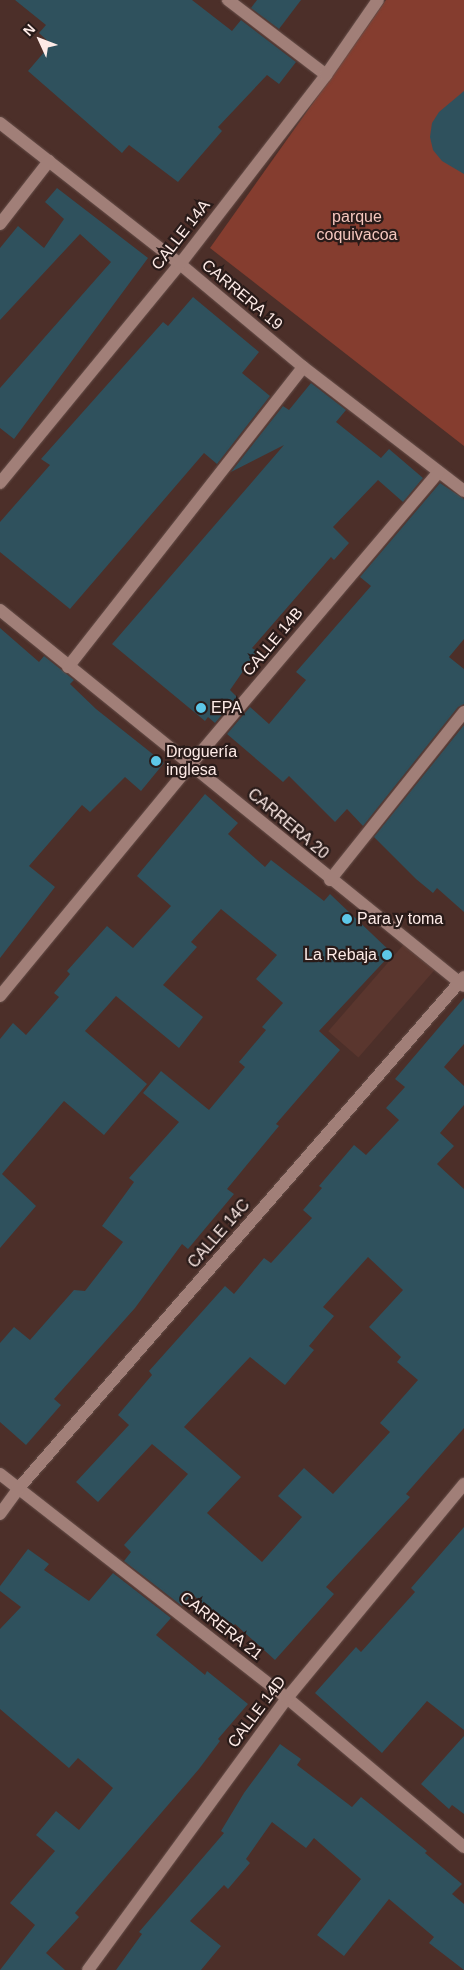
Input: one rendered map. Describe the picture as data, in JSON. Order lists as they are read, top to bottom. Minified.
{"streets":{"street":["CALLE 14A","CARRERA 19","CALLE 14B","CARRERA 20","CALLE 14C","CARRERA 21","CALLE 14D"]},"crossings":[["CALLE 14A","CARRERA 19"],["CARRERA 19","CALLE 14B"],["CALLE 14B","CARRERA 20"],["CARRERA 20","CALLE 14C"],["CALLE 14C","CARRERA 21"],["CARRERA 21","CALLE 14D"]],"parks":["parque coquivacoa"],"places":["EPA","Droguería inglesa","Para y toma","La Rebaja"],"north":"top left"}
